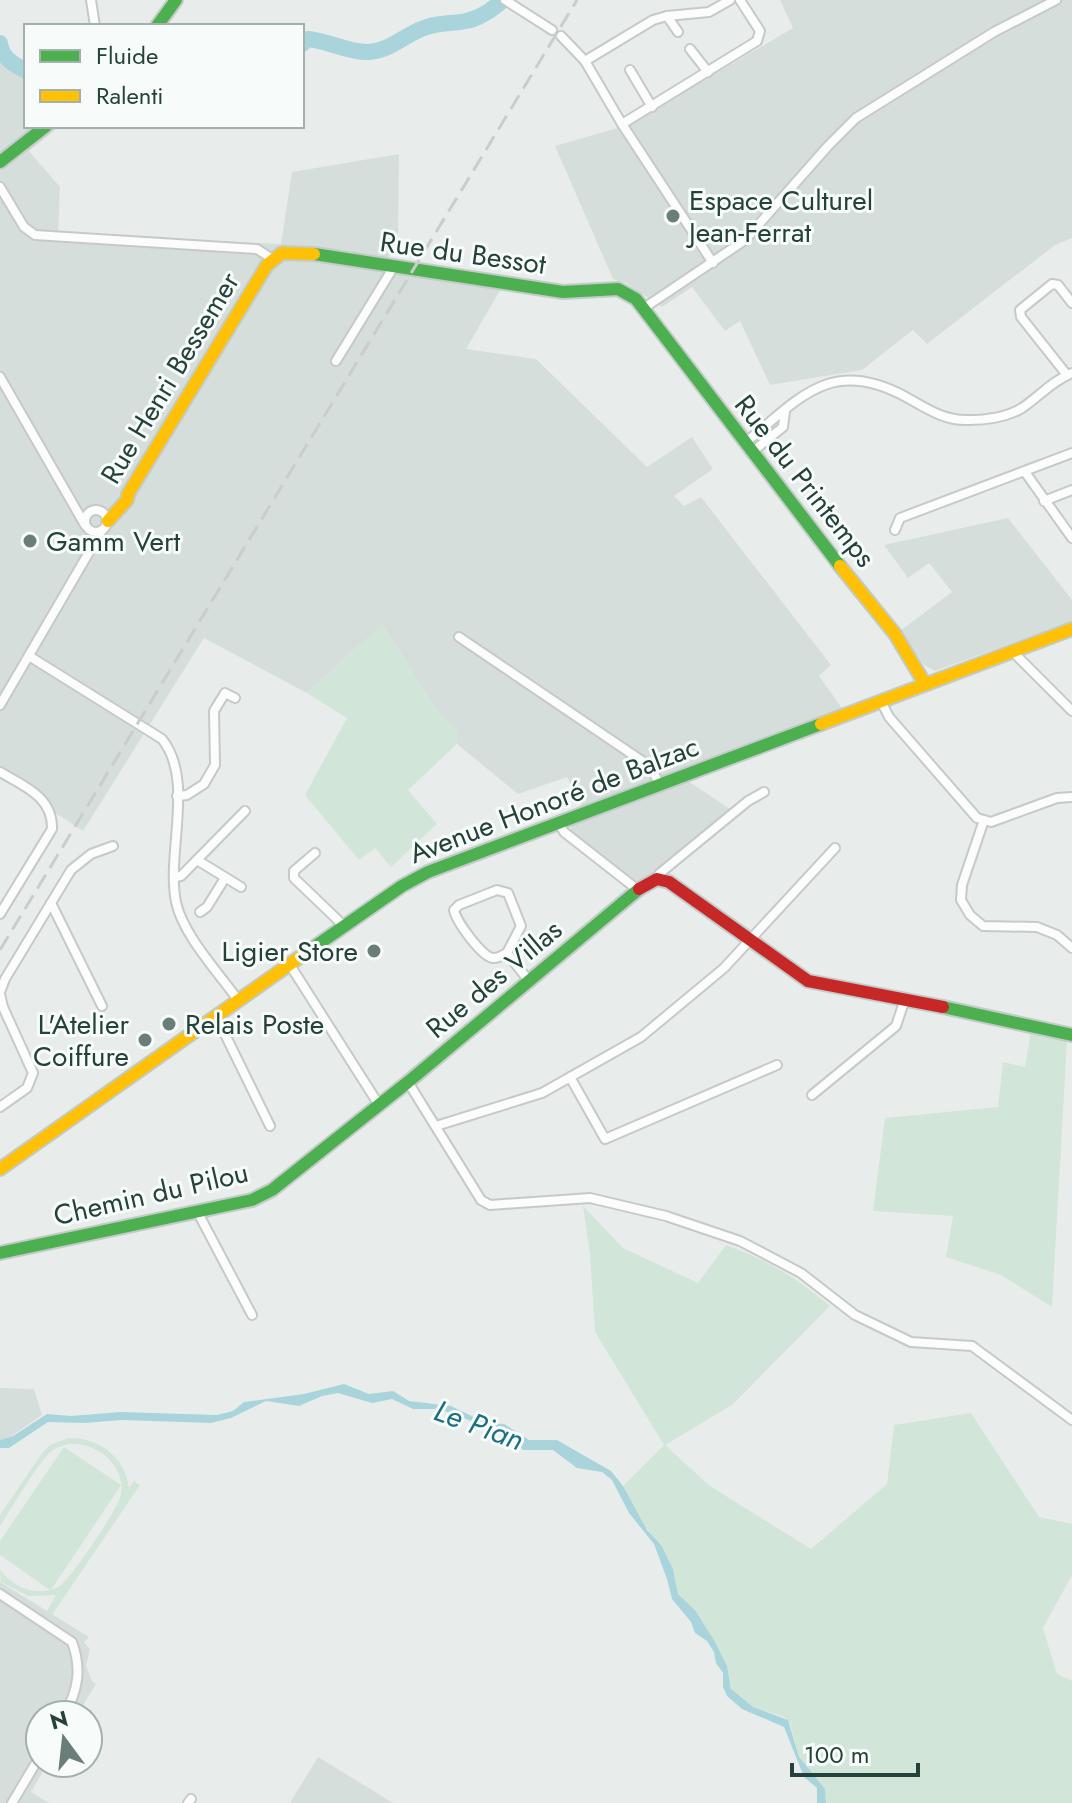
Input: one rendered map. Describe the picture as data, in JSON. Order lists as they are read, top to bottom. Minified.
{"streets":{"street":["Rue du Bessot","Rue Henri Bessemer","Rue du Printemps","Avenue Honoré de Balzac","Rue des Villas","Chemin du Pilou"]},"crossings":[["Rue du Bessot","Rue Henri Bessemer"],["Rue du Bessot","Rue du Printemps"],["Rue du Printemps","Avenue Honoré de Balzac"],["Rue des Villas","Chemin du Pilou"]],"water":["Le Pian"],"places":["Espace Culturel Jean-Ferrat","Gamm Vert","Ligier Store","Relais Poste","L'Atelier Coiffure"],"legend":["Fluide","Ralenti"],"scale_bar":"100 m","north":"top"}
